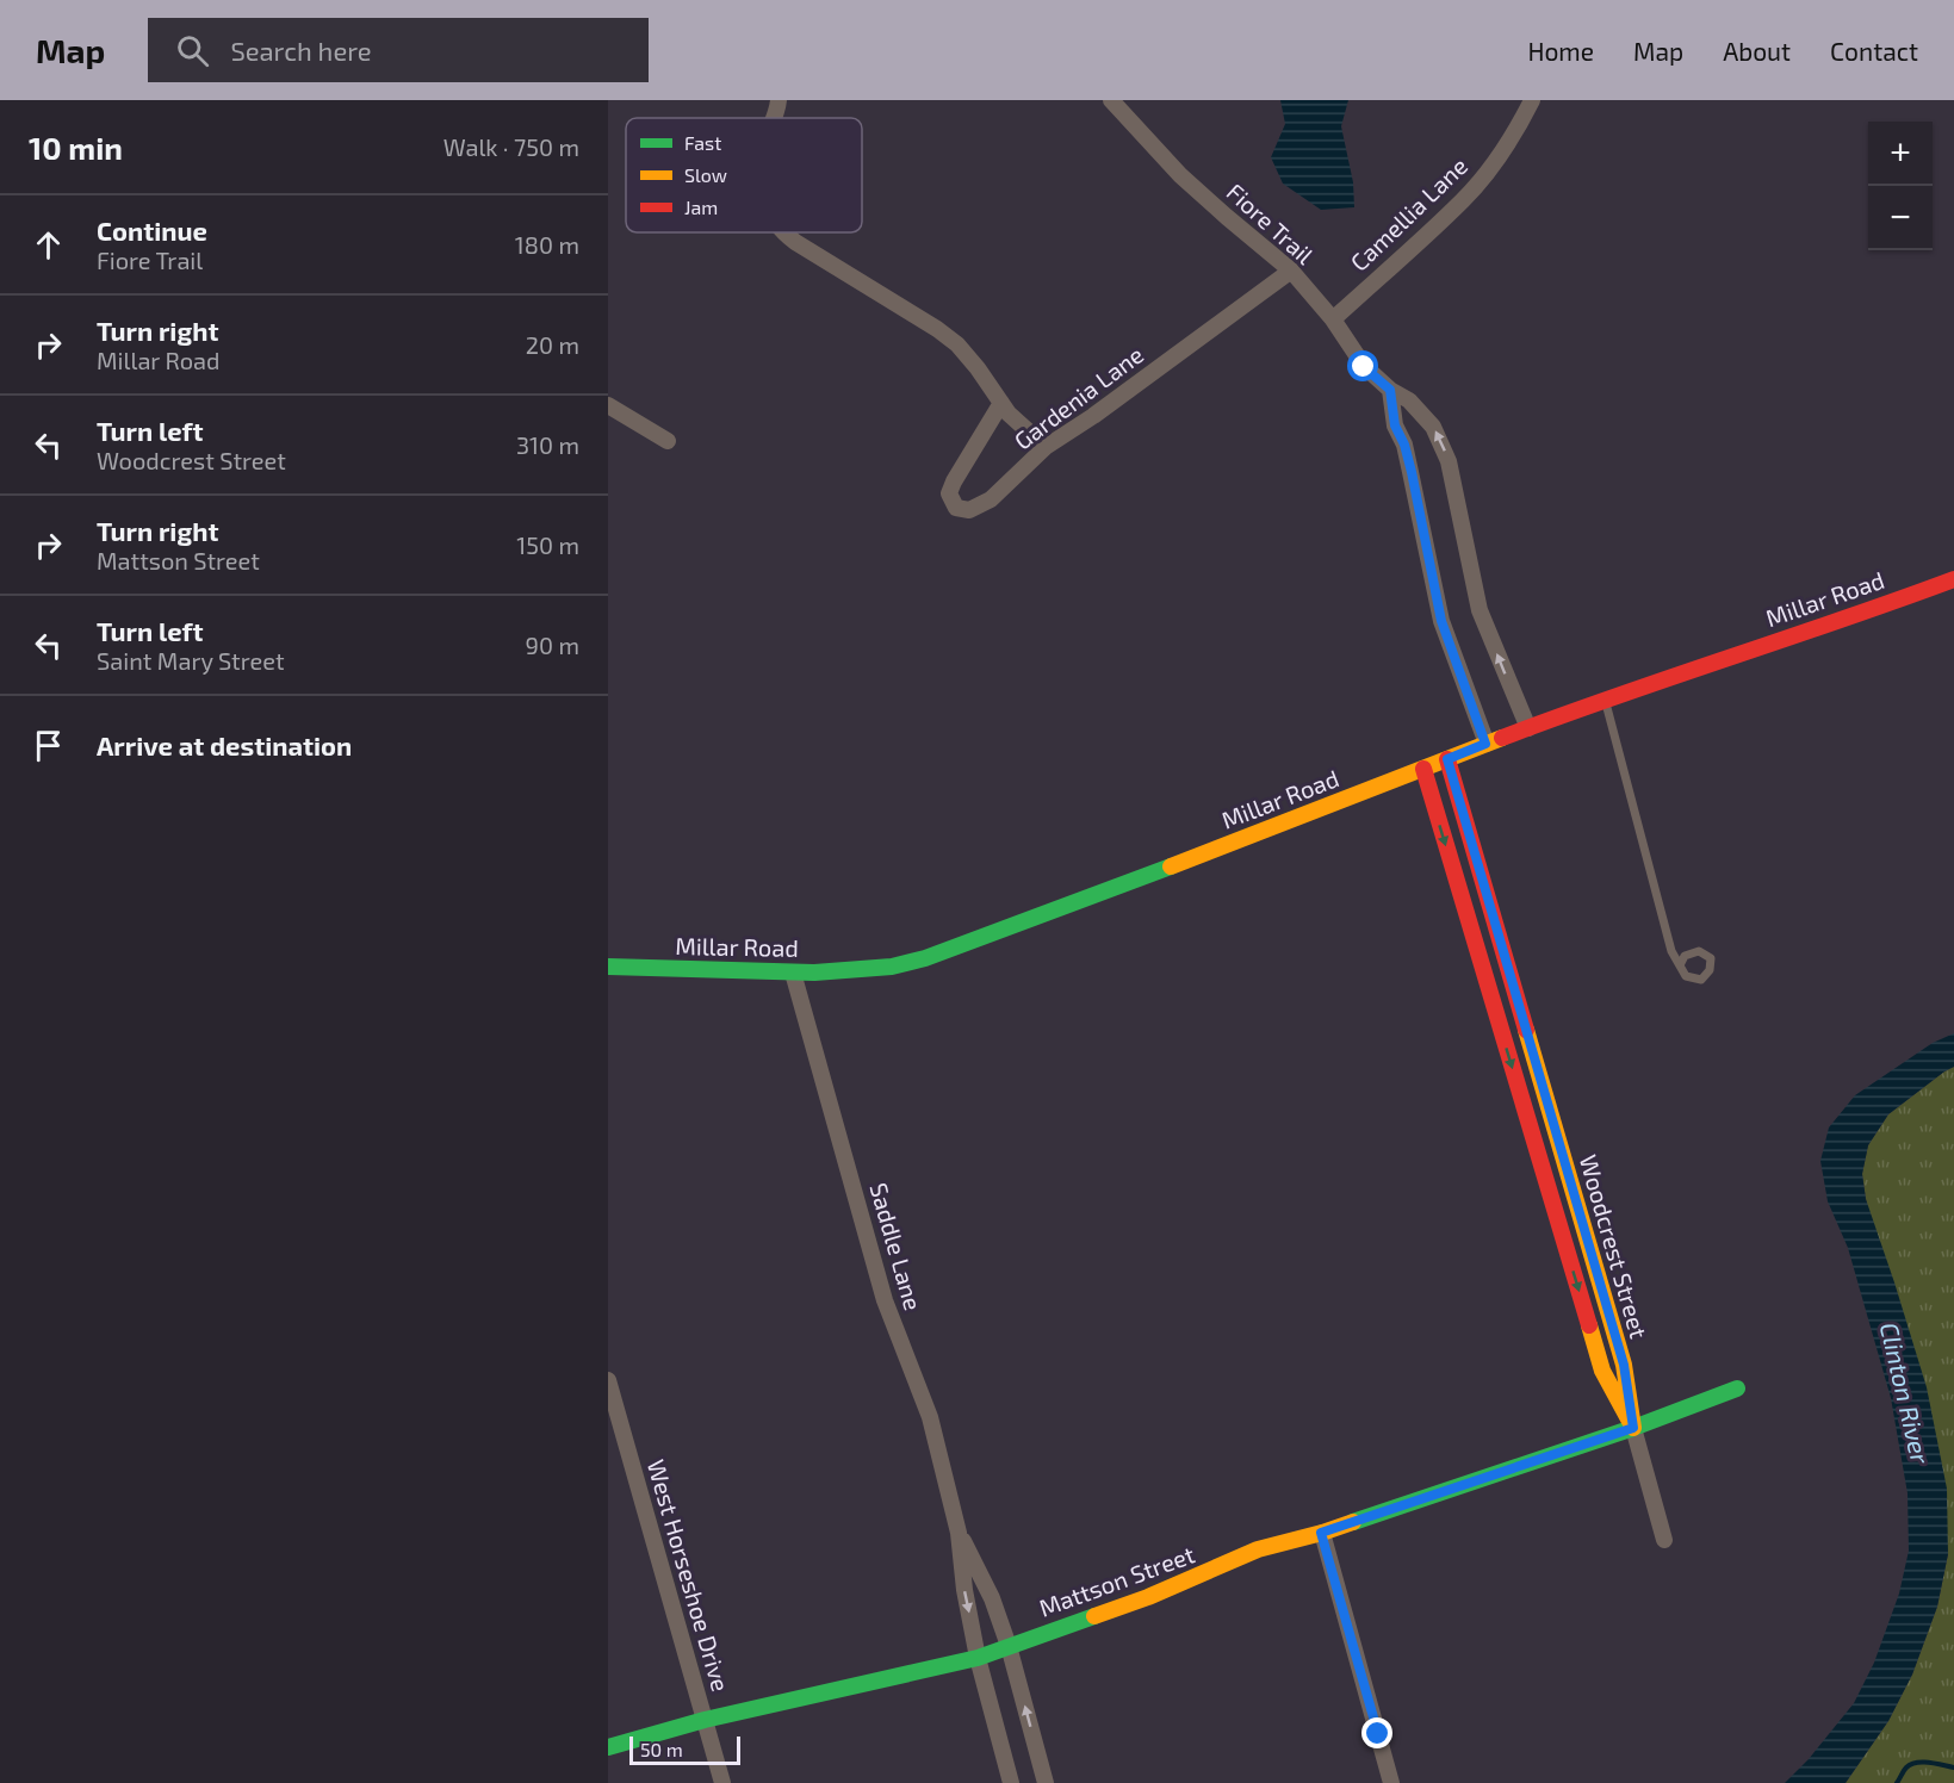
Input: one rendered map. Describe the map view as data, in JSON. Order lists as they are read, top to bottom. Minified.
{"streets":{"street":["Camellia Lane","Fiore Trail","Gardenia Lane","Millar Road","Saddle Lane","Woodcrest Street","West Horseshoe Drive","Mattson Street"]},"crossings":[["Camellia Lane","Fiore Trail"],["Fiore Trail","Gardenia Lane"],["Fiore Trail","Millar Road"],["Millar Road","Saddle Lane"],["Millar Road","Woodcrest Street"],["Saddle Lane","Mattson Street"],["Woodcrest Street","Mattson Street"],["West Horseshoe Drive","Mattson Street"]],"water":["Clinton River"],"legend":["Fast","Slow","Jam"],"scale_bar":"50 m","page":{"header":"Map","search":"Search here","nav":["Home","Map","About","Contact"],"heading":["10 min","Walk · 750 m"],"map_buttons":["+","−"],"list":[["Continue","Fiore Trail","180 m"],["Turn right","Millar Road","20 m"],["Turn left","Woodcrest Street","310 m"],["Turn right","Mattson Street","150 m"],["Turn left","Saint Mary Street","90 m"],"Arrive at destination"],"scale":"50 m"}}
